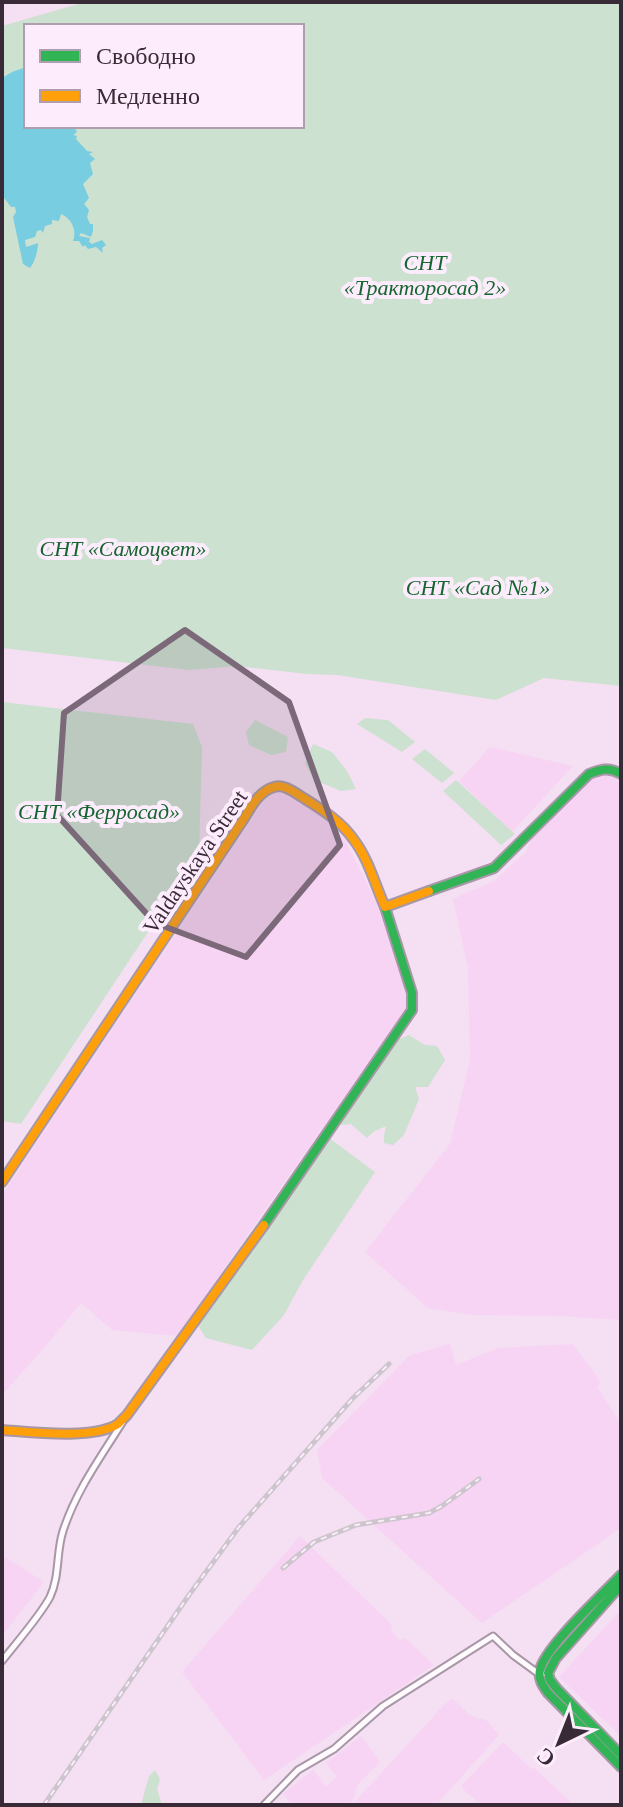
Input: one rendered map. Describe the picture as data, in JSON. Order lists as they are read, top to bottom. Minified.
{"streets":{"street":["Valdayskaya Street"]},"parks":["СНТ «Тракторосад 2»","СНТ «Самоцвет»","СНТ «Сад №1»","СНТ «Ферросад»"],"legend":["Свободно","Медленно"],"north":"bottom left"}
